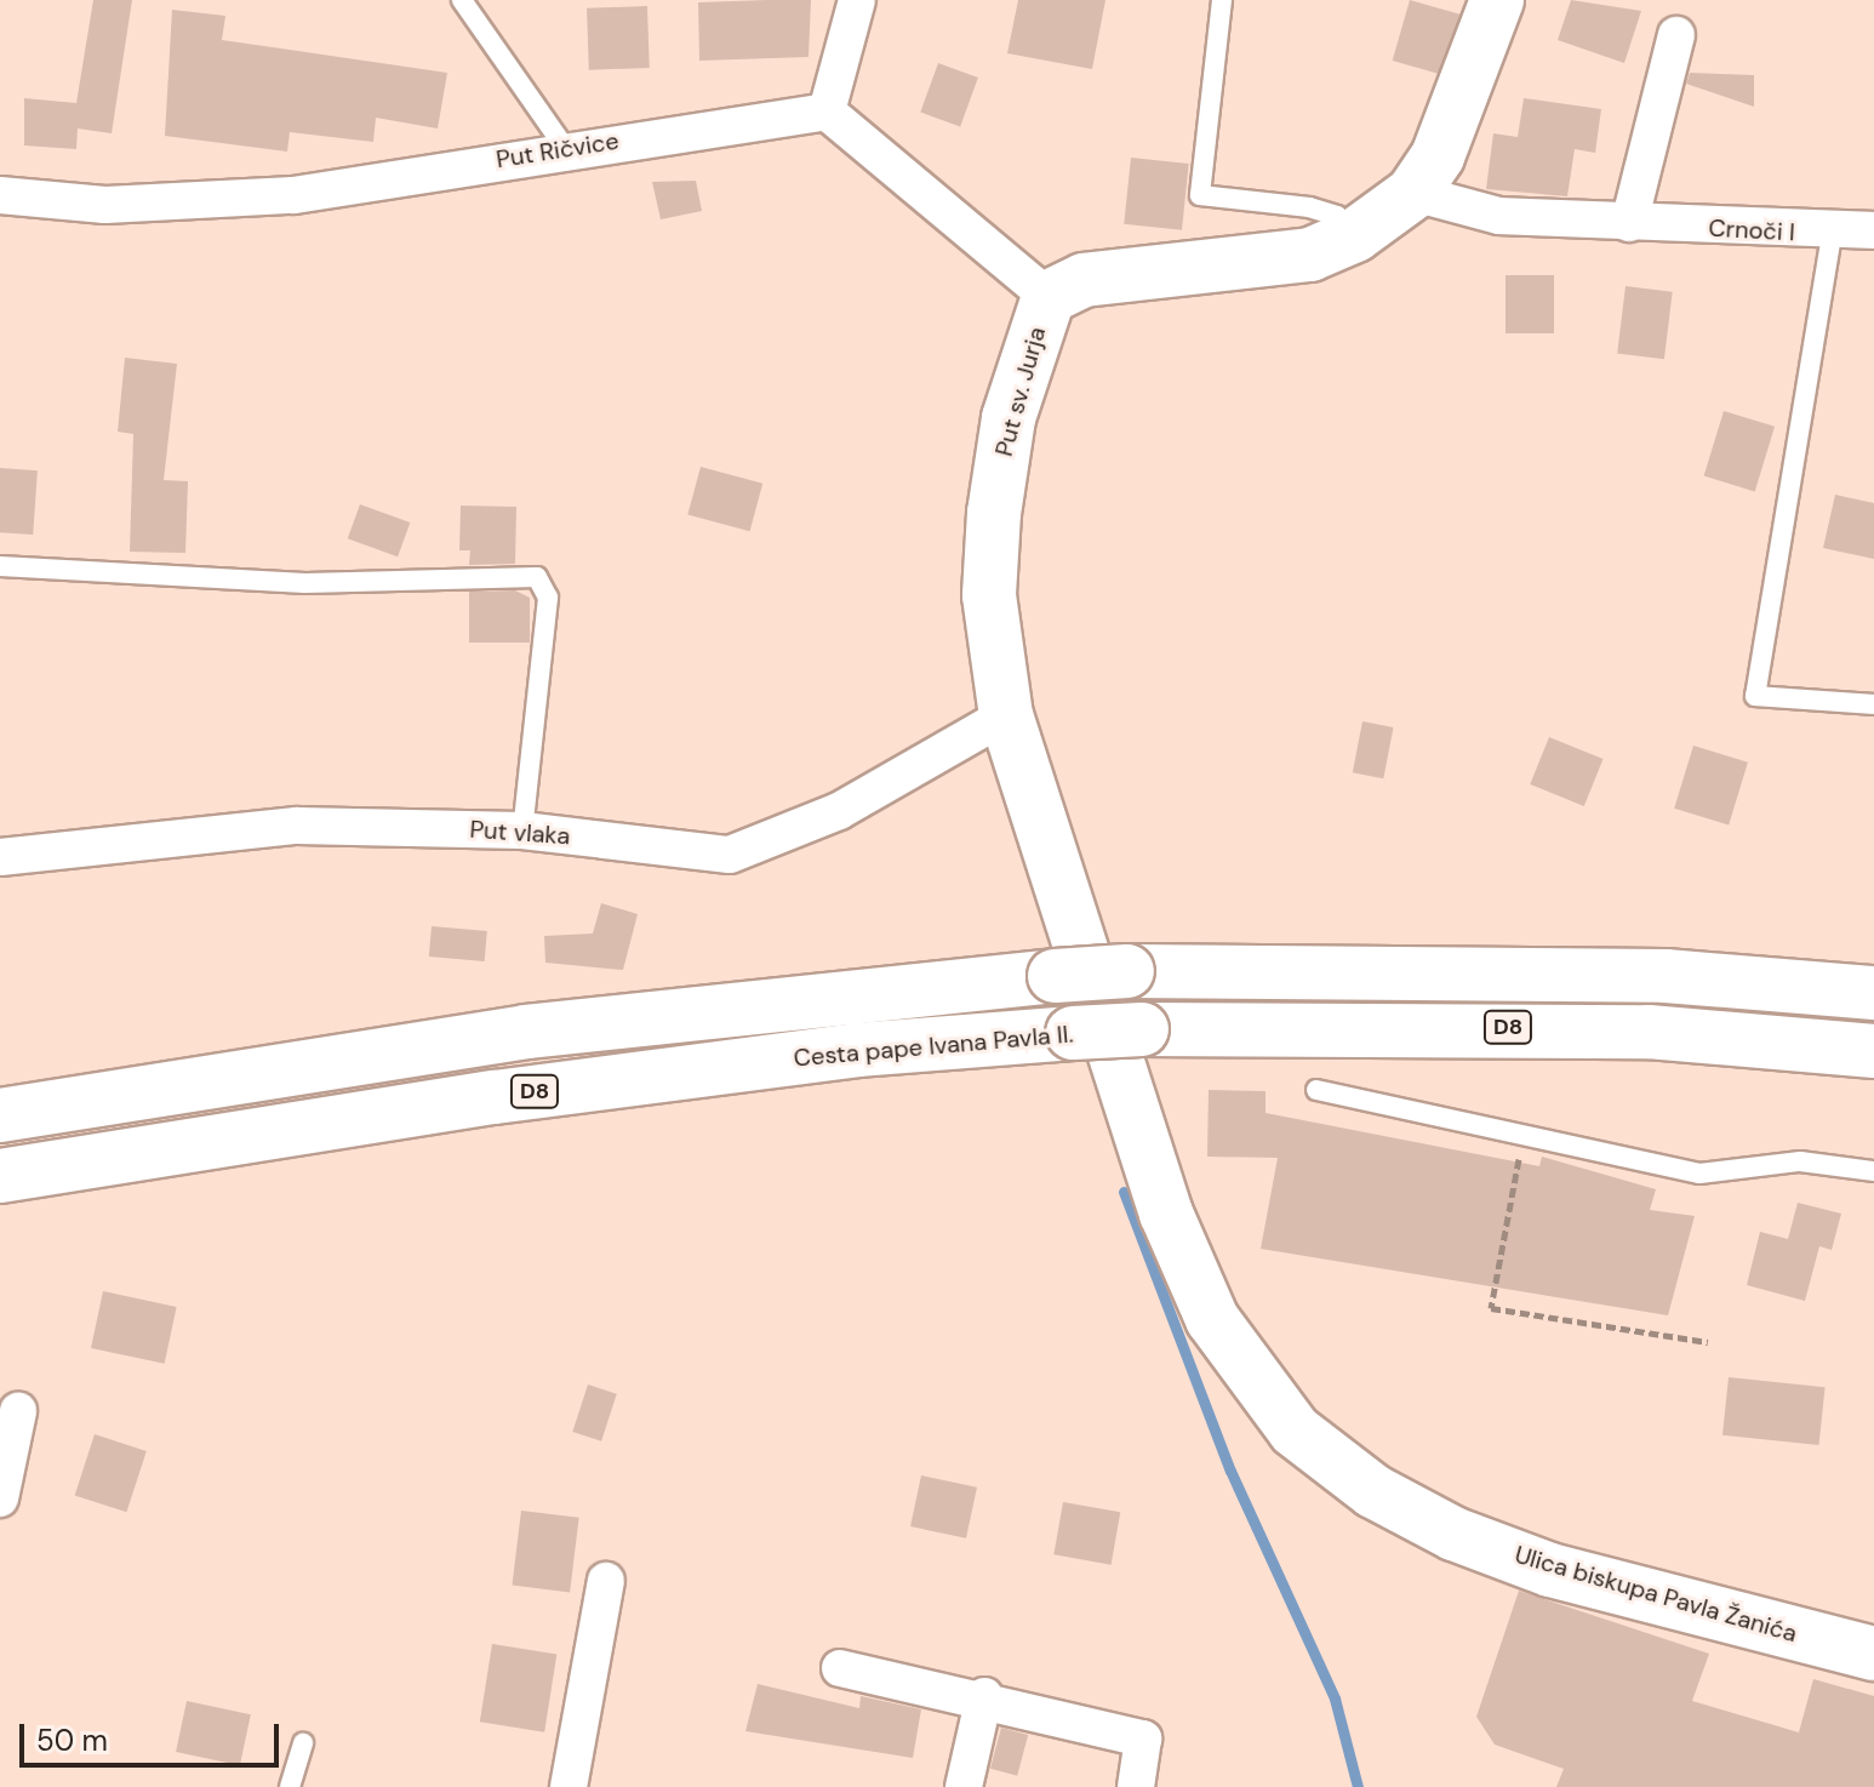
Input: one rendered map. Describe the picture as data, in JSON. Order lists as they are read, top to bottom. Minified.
{"streets":{"main road":["Put sv. Jurja","D8","Cesta pape Ivana Pavla II.","Ulica biskupa Pavla Žanića"],"street":["Put Ričvice","Crnoči l","Put vlaka"]},"crossings":[["Crnoči l","Put sv. Jurja"],["Put sv. Jurja","Put vlaka"],["Put sv. Jurja","Cesta pape Ivana Pavla II."],["Put sv. Jurja","Ulica biskupa Pavla Žanića"],["Cesta pape Ivana Pavla II.","Ulica biskupa Pavla Žanića"]],"scale_bar":"50 m"}
